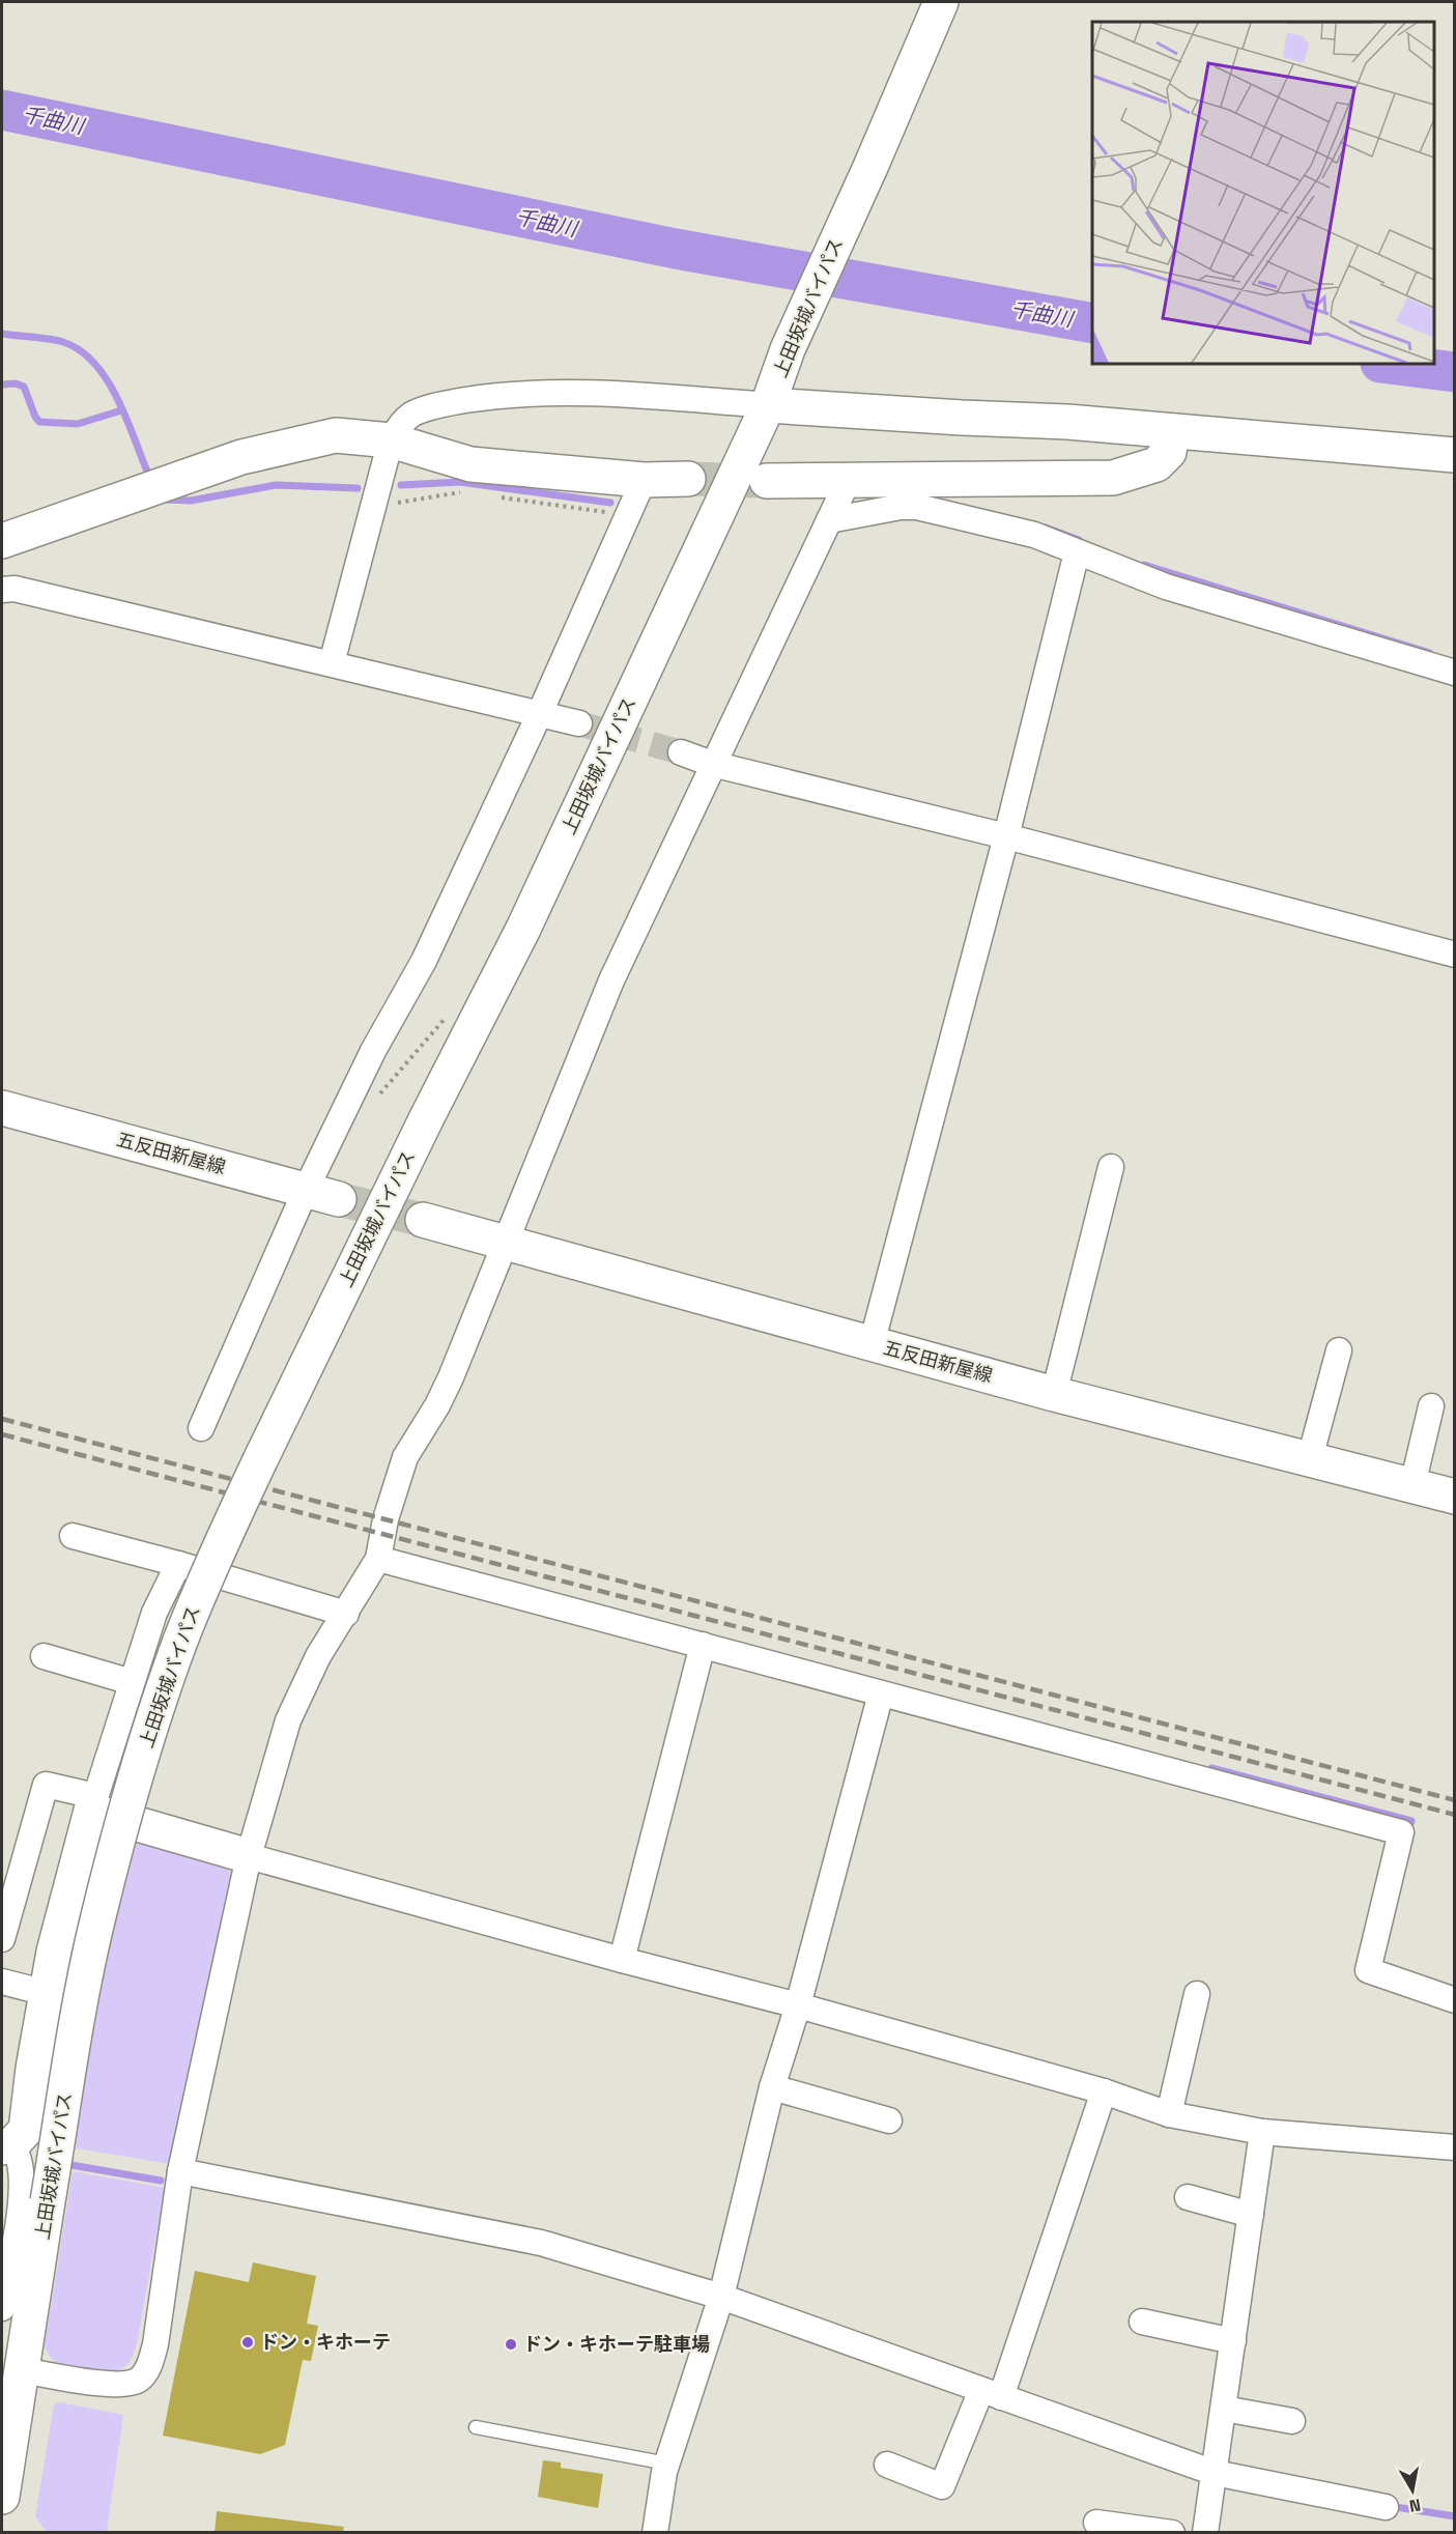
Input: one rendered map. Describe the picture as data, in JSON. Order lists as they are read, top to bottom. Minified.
{"streets":{"main road":["上田坂城バイパス","五反田新屋線"]},"water":["千曲川"],"places":["ドン・キホーテ","ドン・キホーテ駐車場"],"north":"bottom"}
